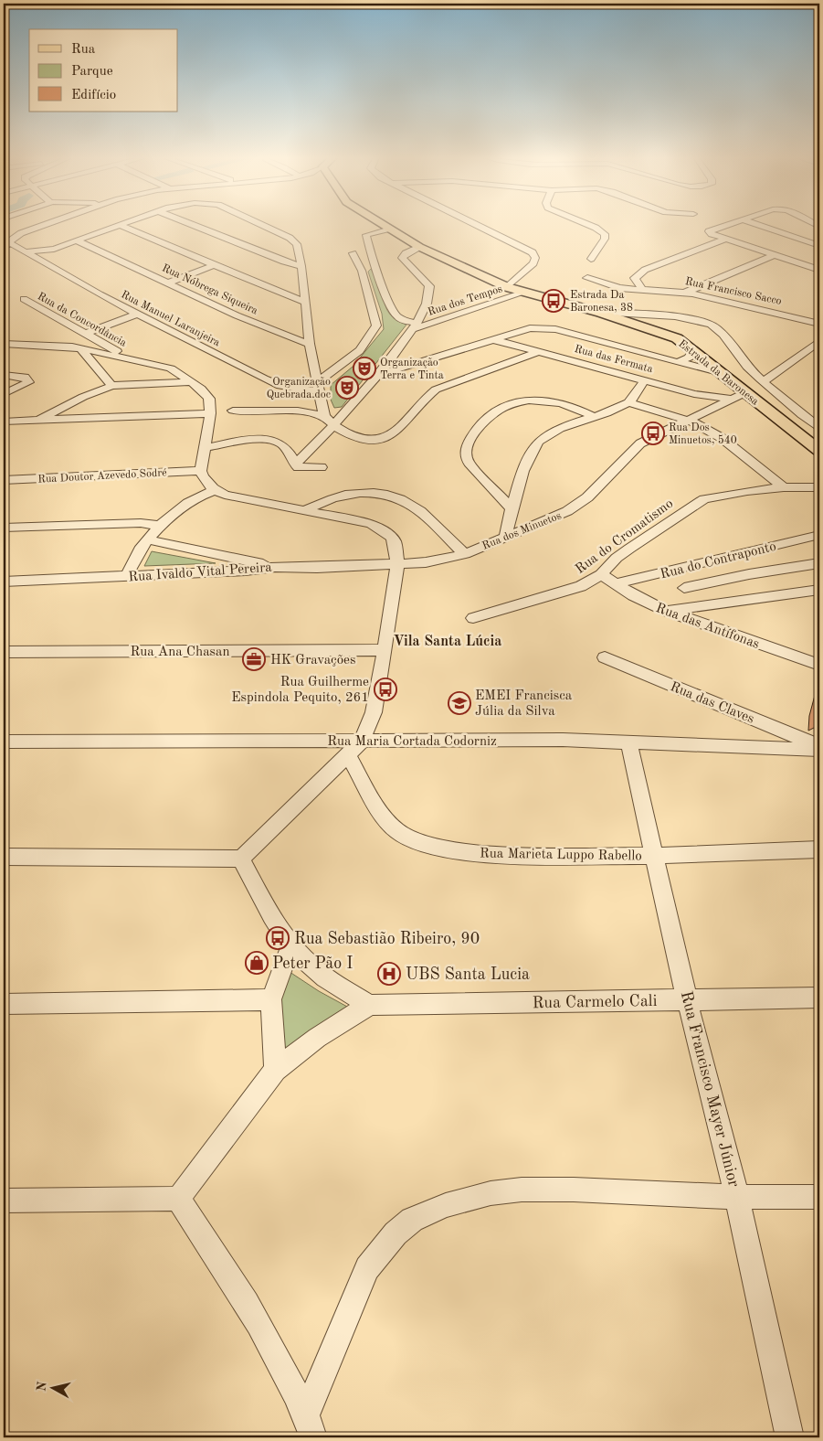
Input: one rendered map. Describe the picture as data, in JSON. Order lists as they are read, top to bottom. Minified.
{"streets":{"main road":["Estrada da Baronesa"],"street":["Rua Nóbrega Siqueira","Rua Francisco Sacco","Rua dos Tempos","Rua Manuel Laranjeira","Rua da Concordância","Rua das Fermata","Rua Doutor Azevedo Sodré","Rua dos Minuetos","Rua do Cromatismo","Rua do Contraponto","Rua Ivaldo Vital Pereira","Rua das Antífonas","Rua Ana Chasan","Rua das Claves","Rua Maria Cortada Codorniz","Rua Marieta Luppo Rabello","Rua Carmelo Cali","Rua Francisco Mayer Júnior"]},"crossings":[["Rua dos Tempos","Estrada da Baronesa"],["Rua das Fermata","Rua dos Minuetos"],["Estrada da Baronesa","Rua dos Minuetos"],["Rua dos Minuetos","Rua Ivaldo Vital Pereira"],["Rua do Cromatismo","Rua das Antífonas"],["Rua do Contraponto","Rua das Antífonas"],["Rua das Claves","Rua Maria Cortada Codorniz"],["Rua Maria Cortada Codorniz","Rua Francisco Mayer Júnior"],["Rua Marieta Luppo Rabello","Rua Francisco Mayer Júnior"],["Rua Carmelo Cali","Rua Francisco Mayer Júnior"]],"districts":["Vila Santa Lúcia"],"places":{"bus stop":["Estrada Da Baronesa, 38","Rua Dos Minuetos, 540","Rua Guilherme Espindola Pequito, 261","Rua Sebastião Ribeiro, 90"],"theatre":["Organização Terra e Tinta","Organização Quebrada.doc"],"office":["HK Gravações"],"school or university":["EMEI Francisca Júlia da Silva"],"shop":["Peter Pão I"],"hospital":["UBS Santa Lucia"]},"legend":["Rua","Parque","Edifício"],"north":"left"}
